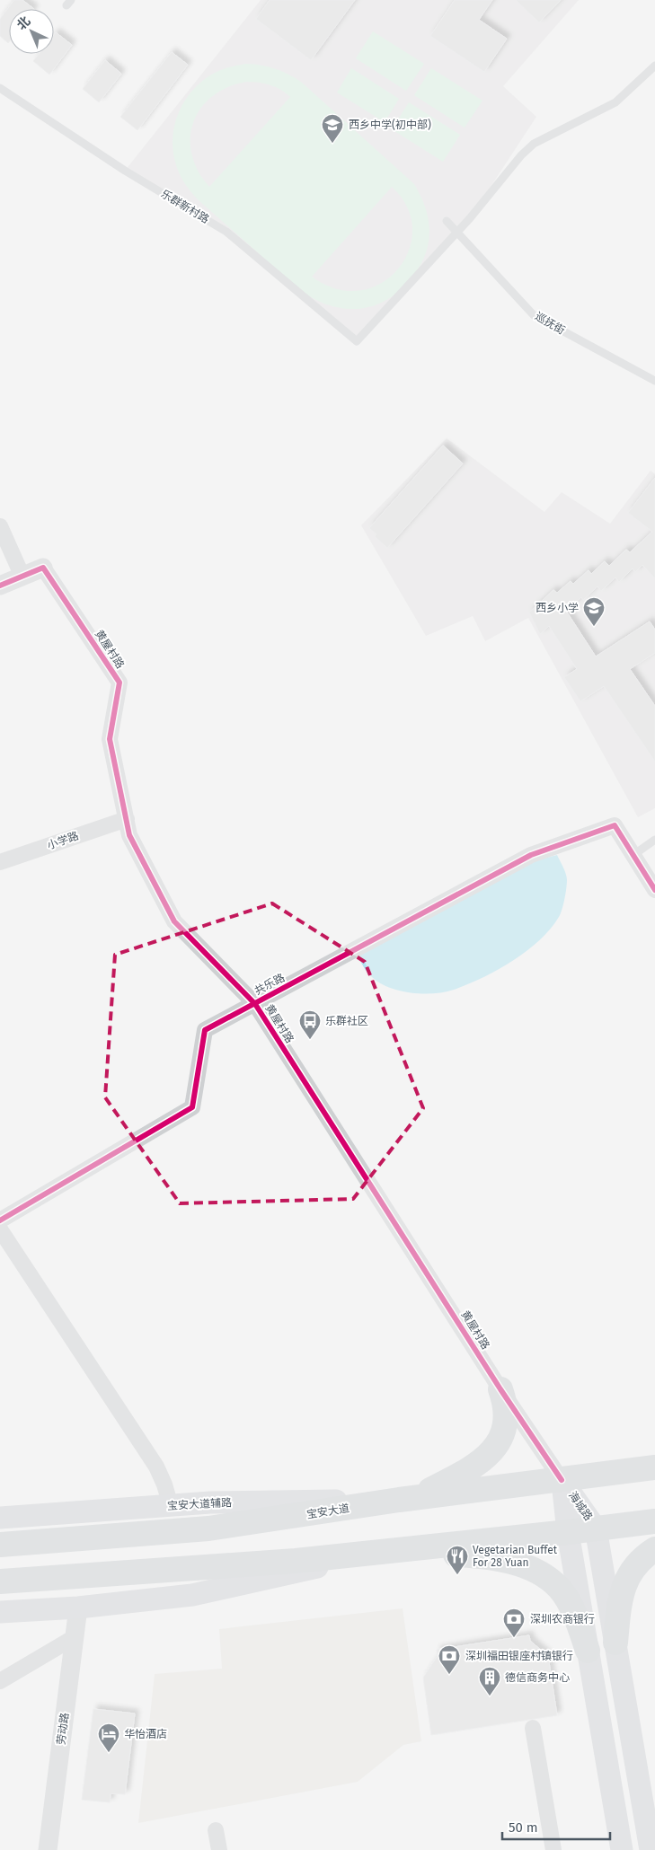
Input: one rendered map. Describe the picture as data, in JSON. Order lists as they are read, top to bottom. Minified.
{"streets":{"main road":["宝安大道辅路","海城路","宝安大道"],"street":["黄屋村路","小学路","共乐路","劳动路"],"lane":["乐群新村路","巡抚街"]},"crossings":[["乐群新村路","巡抚街"],["黄屋村路","小学路"],["黄屋村路","共乐路"],["黄屋村路","海城路"],["黄屋村路","宝安大道"],["宝安大道辅路","宝安大道"],["海城路","宝安大道"]],"places":{"school or university":["西乡中学(初中部)","西乡小学"],"bus stop":["乐群社区"],"restaurant":["Vegetarian Buffet For 28 Yuan"],"bank":["深圳农商银行","深圳福田银座村镇银行"],"building":["德信商务中心"],"hotel":["华怡酒店"]},"scale_bar":"50 m","north":"top left"}
